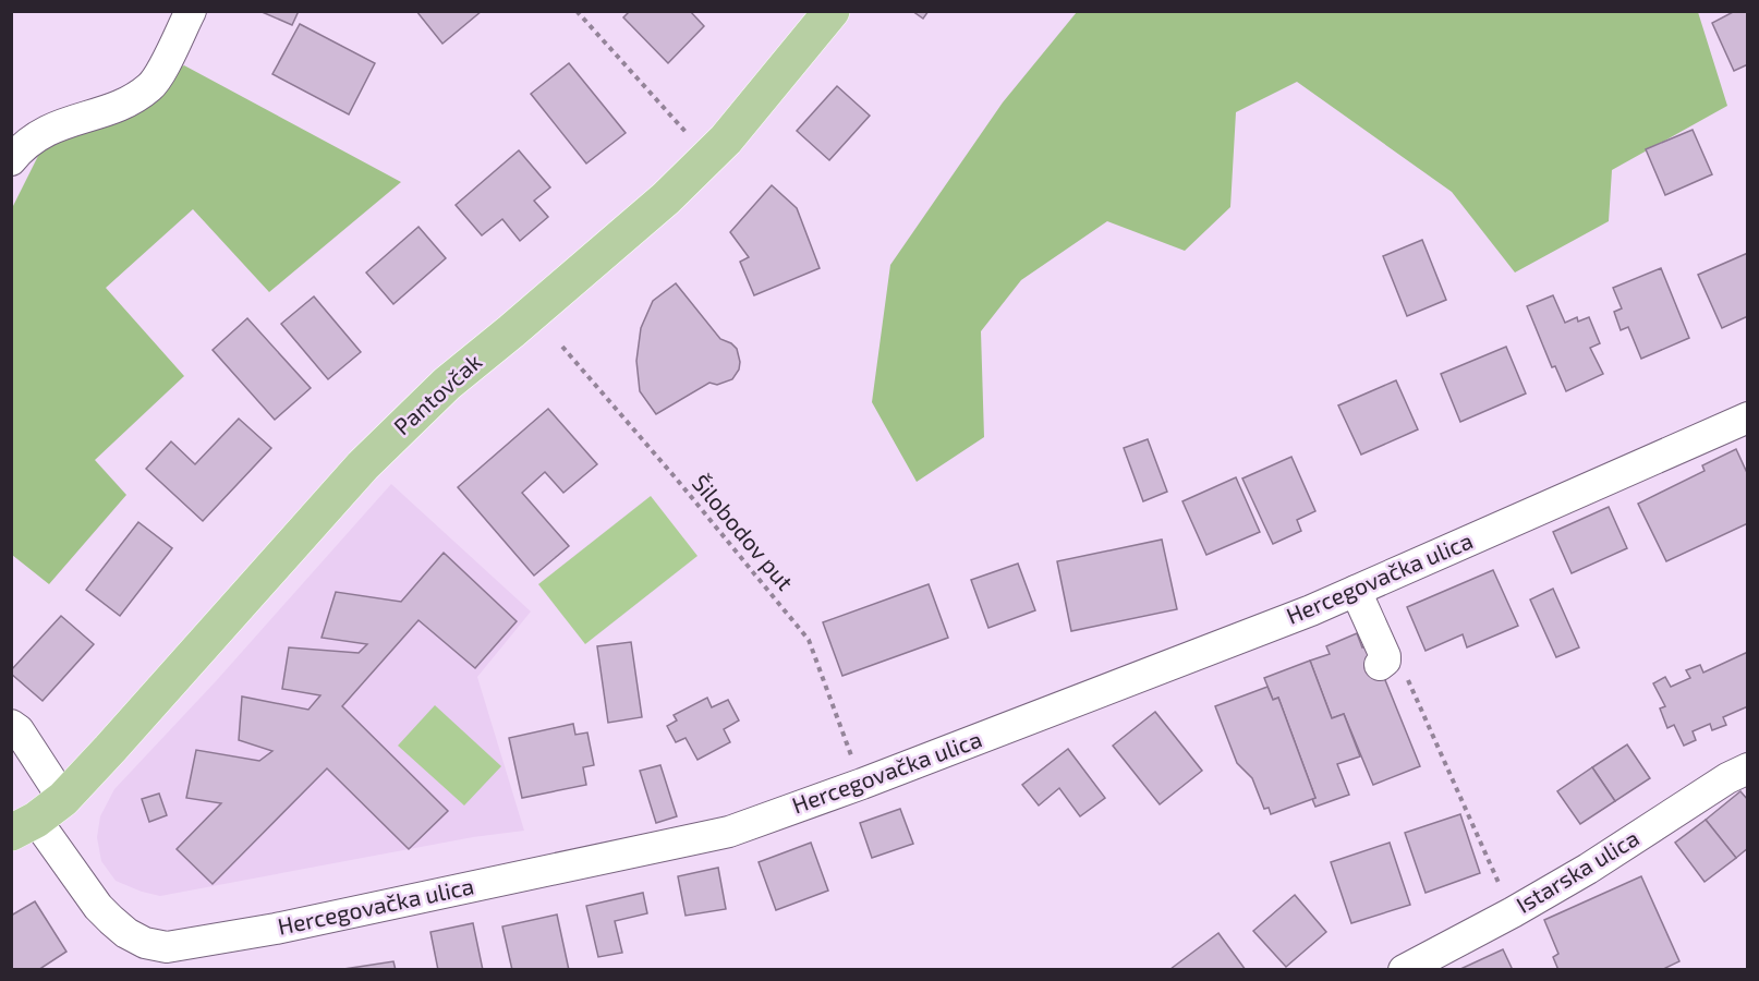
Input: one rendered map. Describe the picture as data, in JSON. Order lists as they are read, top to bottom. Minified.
{"streets":{"main road":["Pantovčak"],"street":["Hercegovačka ulica","Istarska ulica"],"path":["Šilobodov put"]},"crossings":[["Pantovčak","Hercegovačka ulica"]]}
